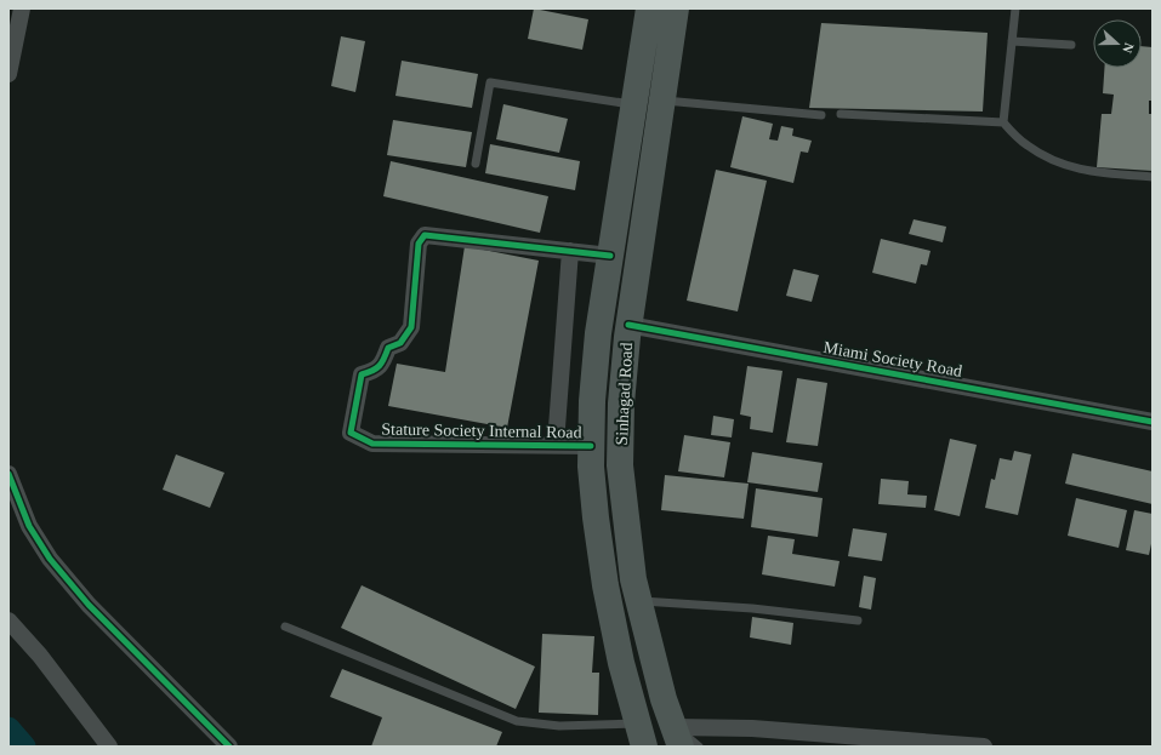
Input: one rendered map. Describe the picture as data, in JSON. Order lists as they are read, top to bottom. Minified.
{"streets":{"main road":["Sinhagad Road"],"street":["Miami Society Road","Stature Society Internal Road"]},"crossings":[["Miami Society Road","Sinhagad Road"],["Sinhagad Road","Stature Society Internal Road"]],"north":"right"}
